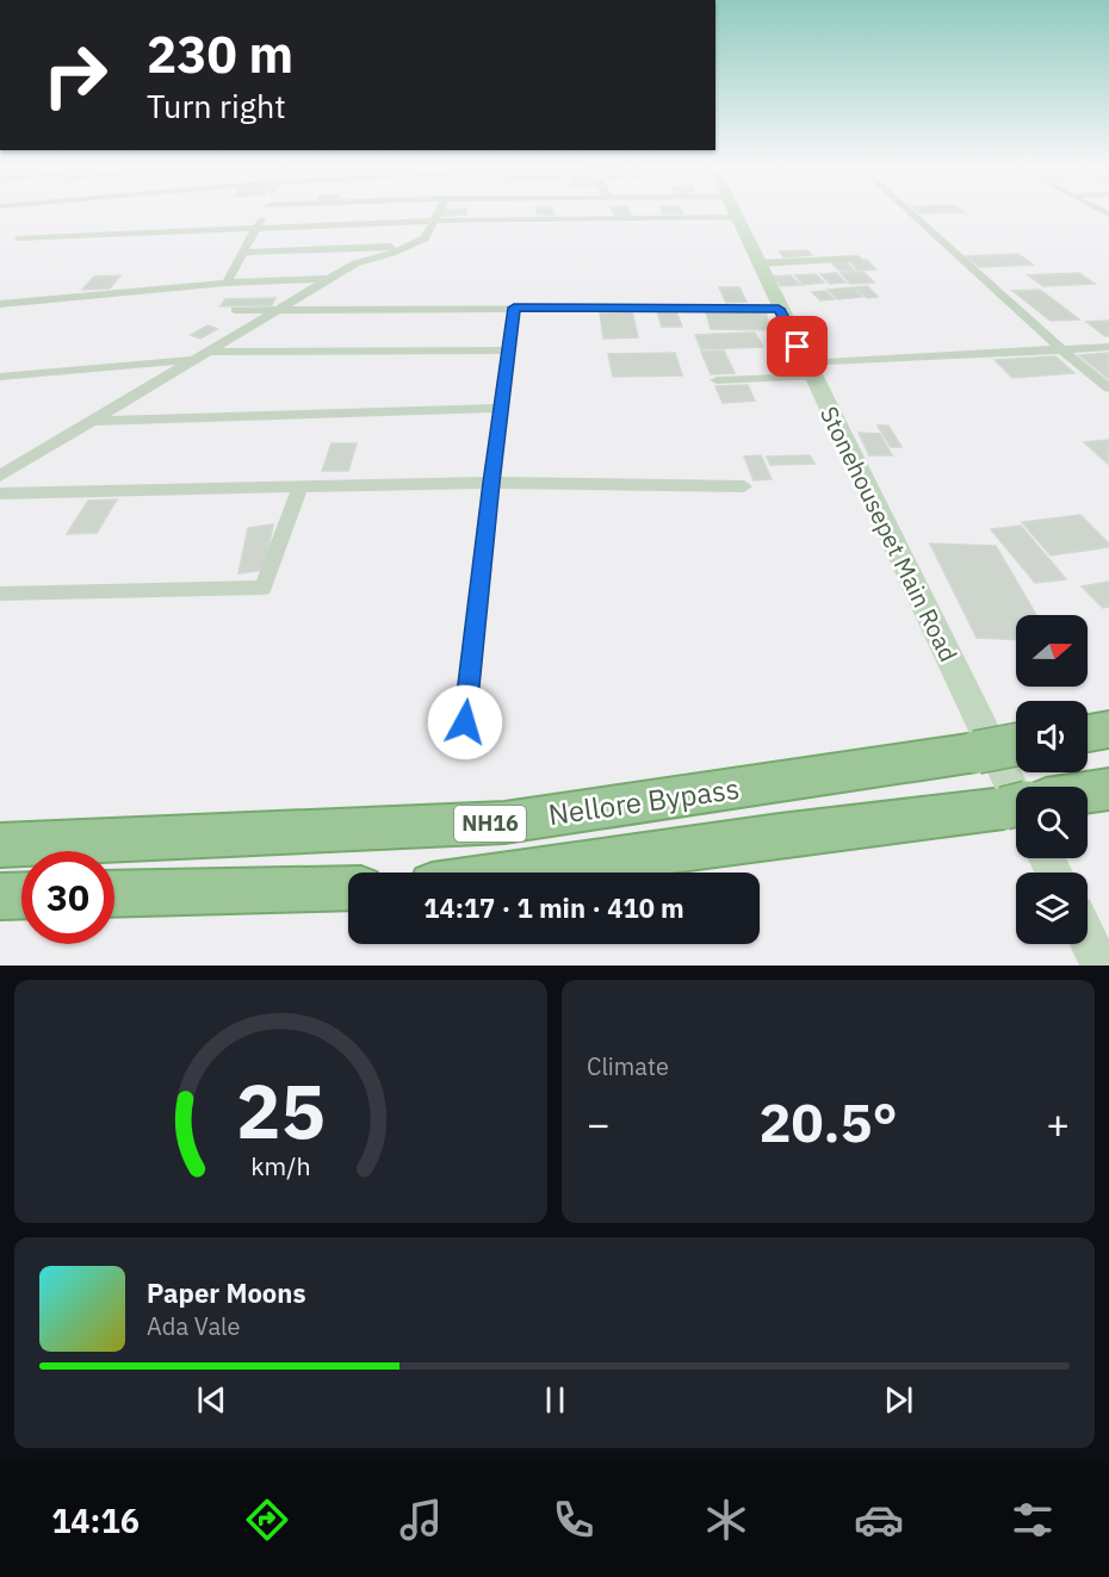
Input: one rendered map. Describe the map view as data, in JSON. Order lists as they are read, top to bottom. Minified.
{"streets":{"highway":["Nellore Bypass","NH16"],"main road":["Stonehousepet Main Road"]},"north":"right","page":{"turn":["230 m","Turn right"],"limit":"30","trip":"14:17 · 1 min · 410 m","tile":"Climate","heat":["−","20.5°","+"],"song":["Paper Moons","Ada Vale"],"tabs":"14:16","gauge":["25","km/h"]}}
